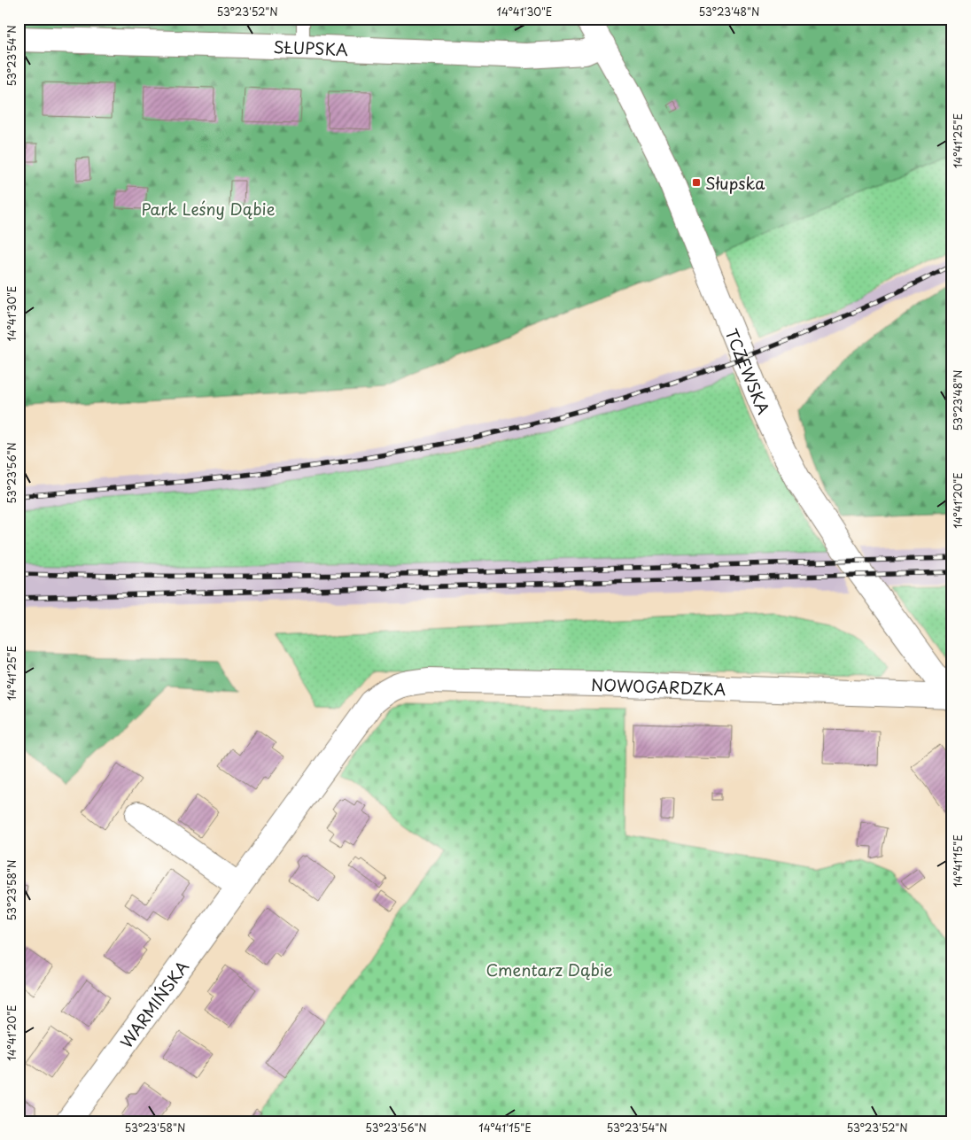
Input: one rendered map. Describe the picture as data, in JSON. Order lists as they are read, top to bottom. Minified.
{"streets":{"street":["SŁUPSKA","TCZEWSKA","NOWOGARDZKA","WARMIŃSKA"]},"crossings":[["SŁUPSKA","TCZEWSKA"],["TCZEWSKA","NOWOGARDZKA"],["NOWOGARDZKA","WARMIŃSKA"]],"parks":["Park Leśny Dąbie","Cmentarz Dąbie"],"places":{"transit":["Słupska"]},"coordinates":["53°23'52\"N","14°41'30\"E","53°23'48\"N","53°23'54\"N","14°41'25\"E","53°23'56\"N","14°41'20\"E","14°41'15\"E","53°23'58\"N"]}
